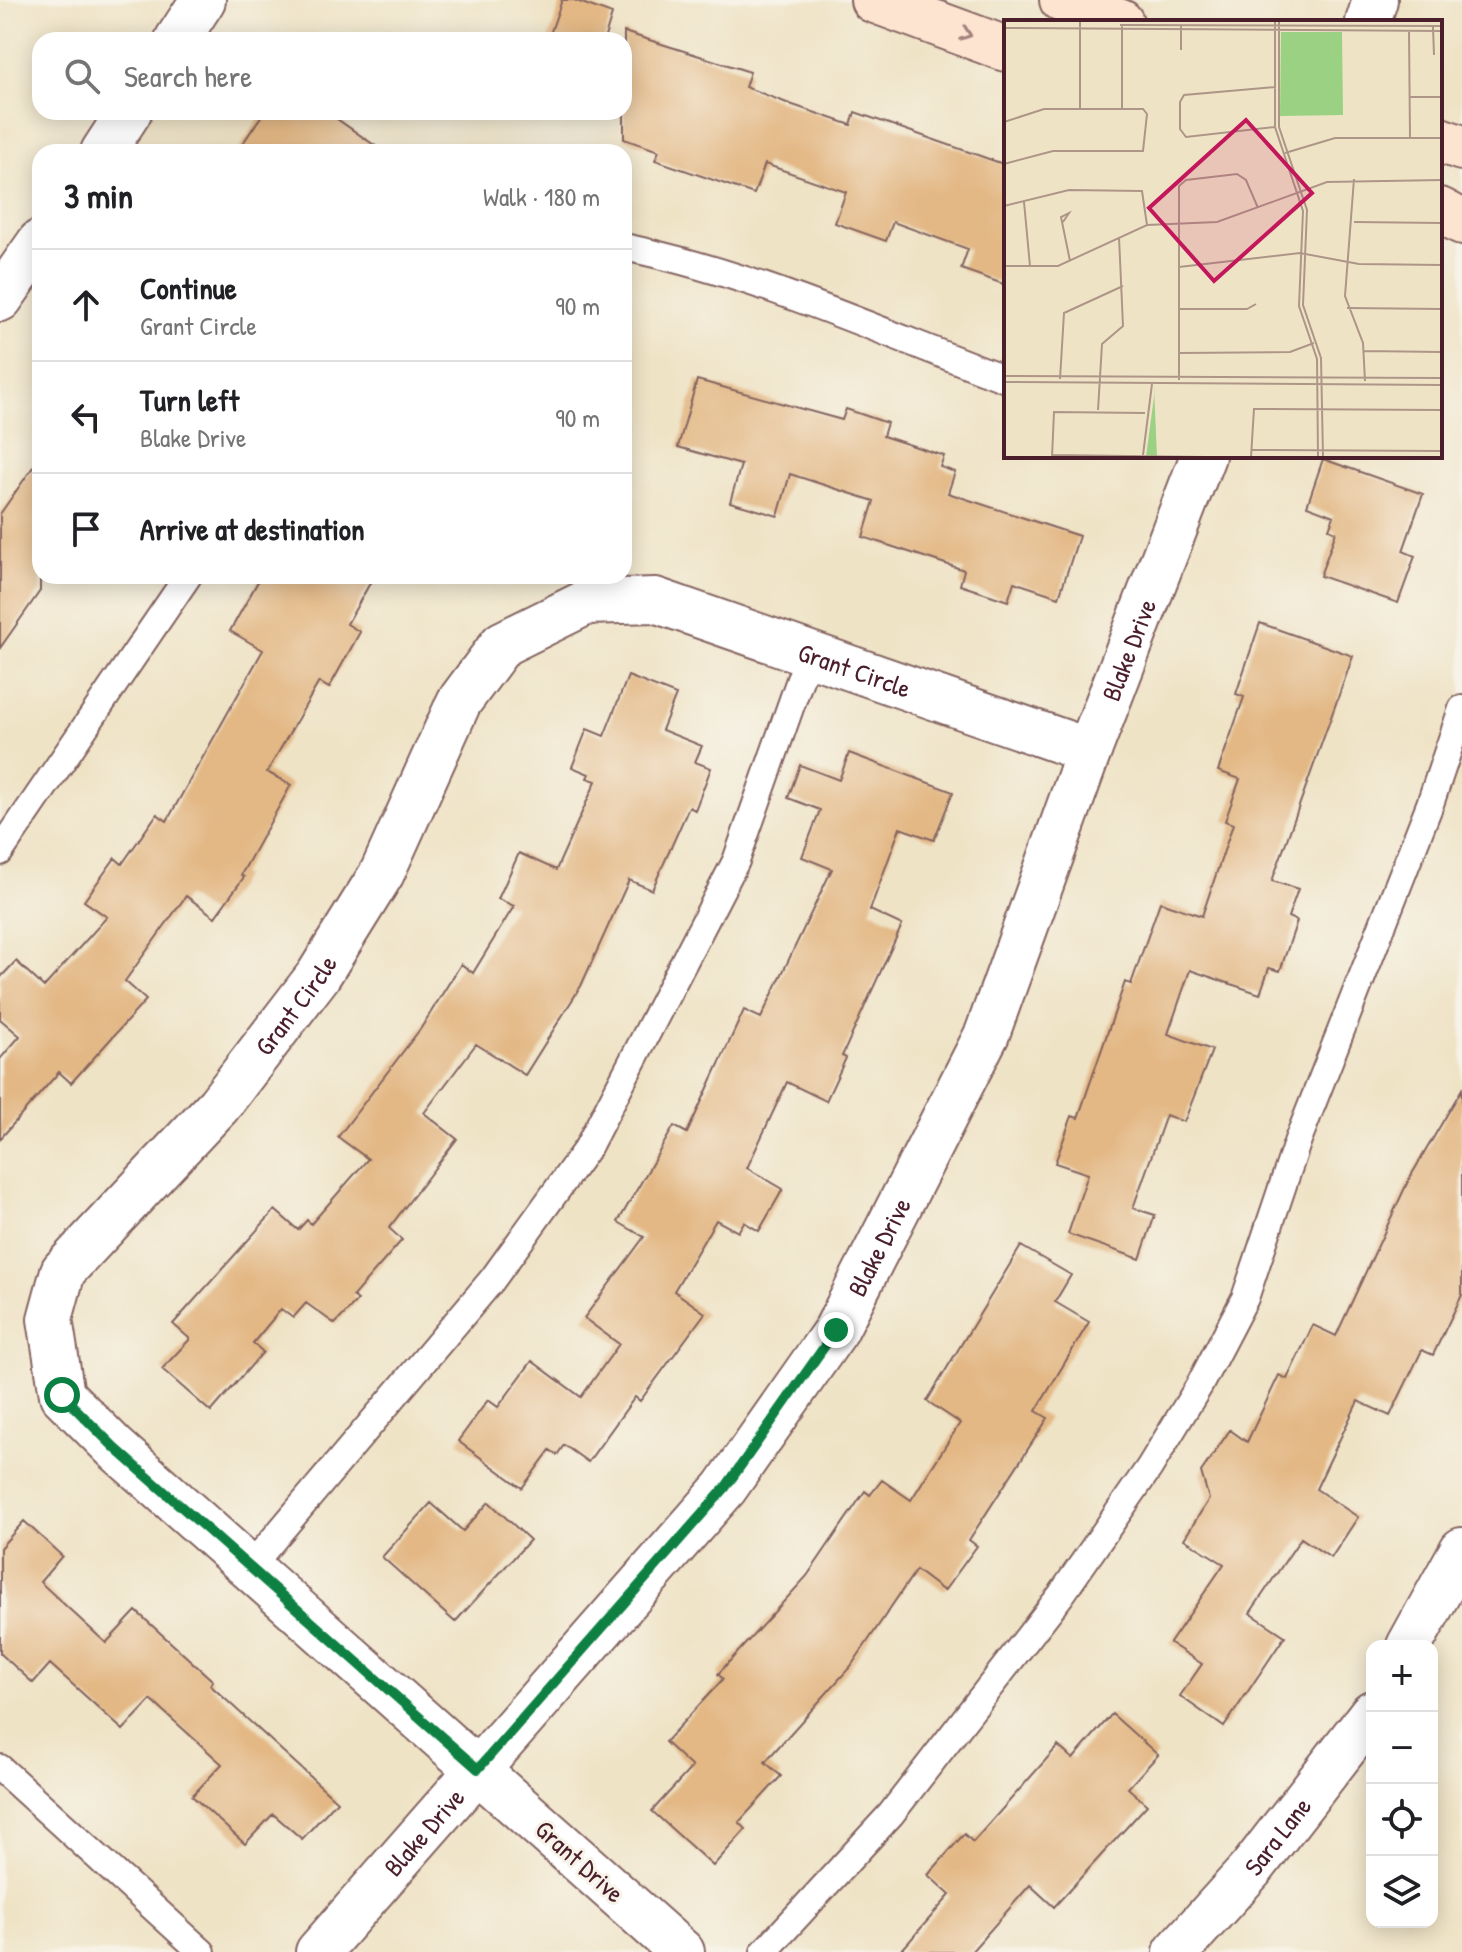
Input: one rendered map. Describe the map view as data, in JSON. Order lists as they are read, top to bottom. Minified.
{"streets":{"street":["Blake Drive","Grant Circle","Sara Lane","Grant Drive"]},"crossings":[["Blake Drive","Grant Circle"],["Blake Drive","Grant Drive"],["Grant Circle","Grant Drive"]],"page":{"search":"Search here","heading":["3 min","Walk · 180 m"],"list":[["Continue","Grant Circle","90 m"],["Turn left","Blake Drive","90 m"],"Arrive at destination"],"map_buttons":["+","−"]}}
